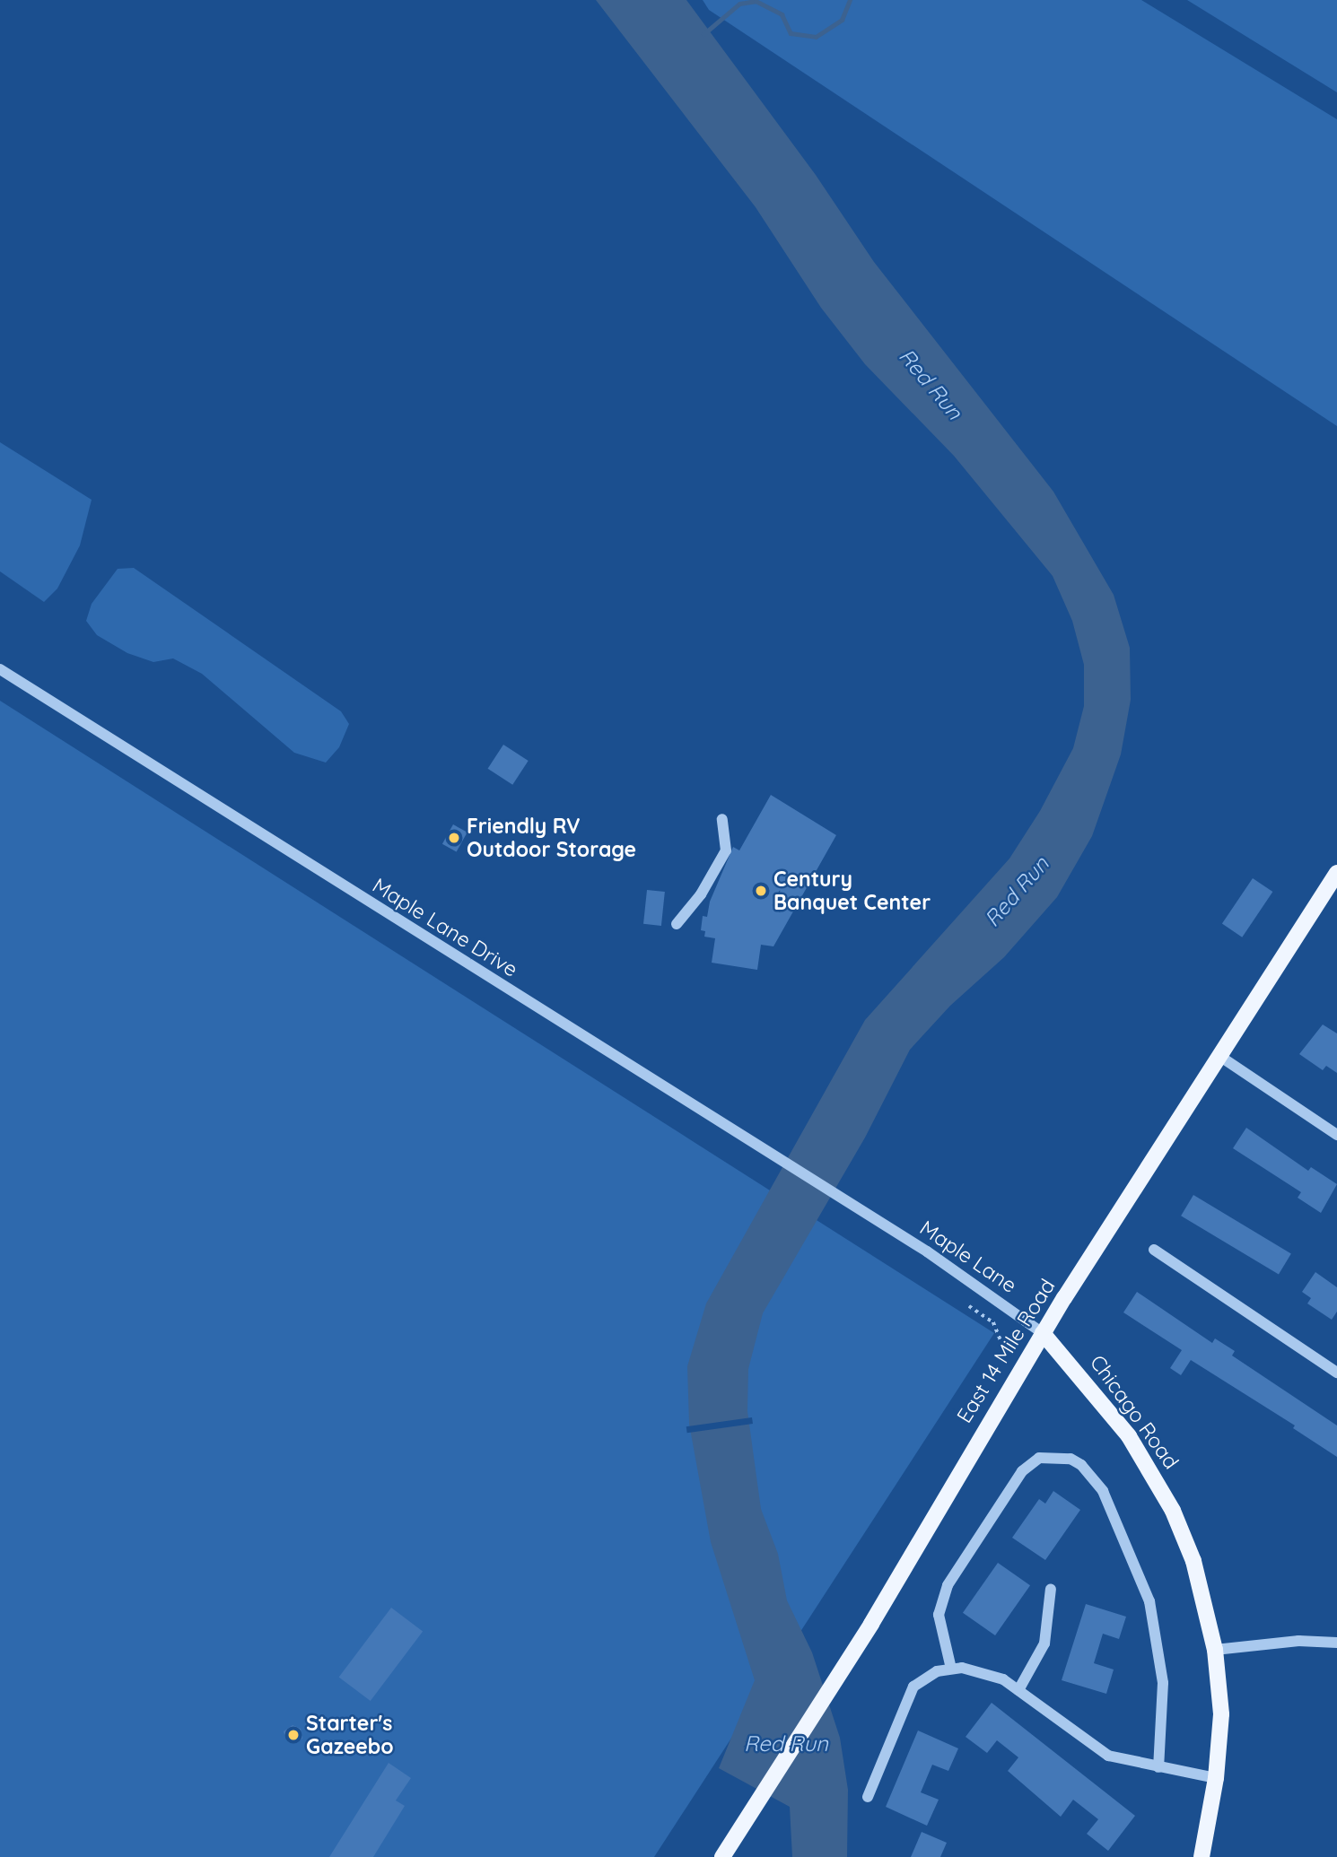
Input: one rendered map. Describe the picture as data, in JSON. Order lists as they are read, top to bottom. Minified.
{"streets":{"main road":["East 14 Mile Road","Chicago Road"],"street":["Maple Lane Drive","Maple Lane"]},"crossings":[["Maple Lane Drive","Maple Lane"],["Maple Lane","East 14 Mile Road"],["Maple Lane","Chicago Road"],["East 14 Mile Road","Chicago Road"]],"water":["Red Run"],"places":["Friendly RV Outdoor Storage","Century Banquet Center","Starter's Gazeebo"]}
